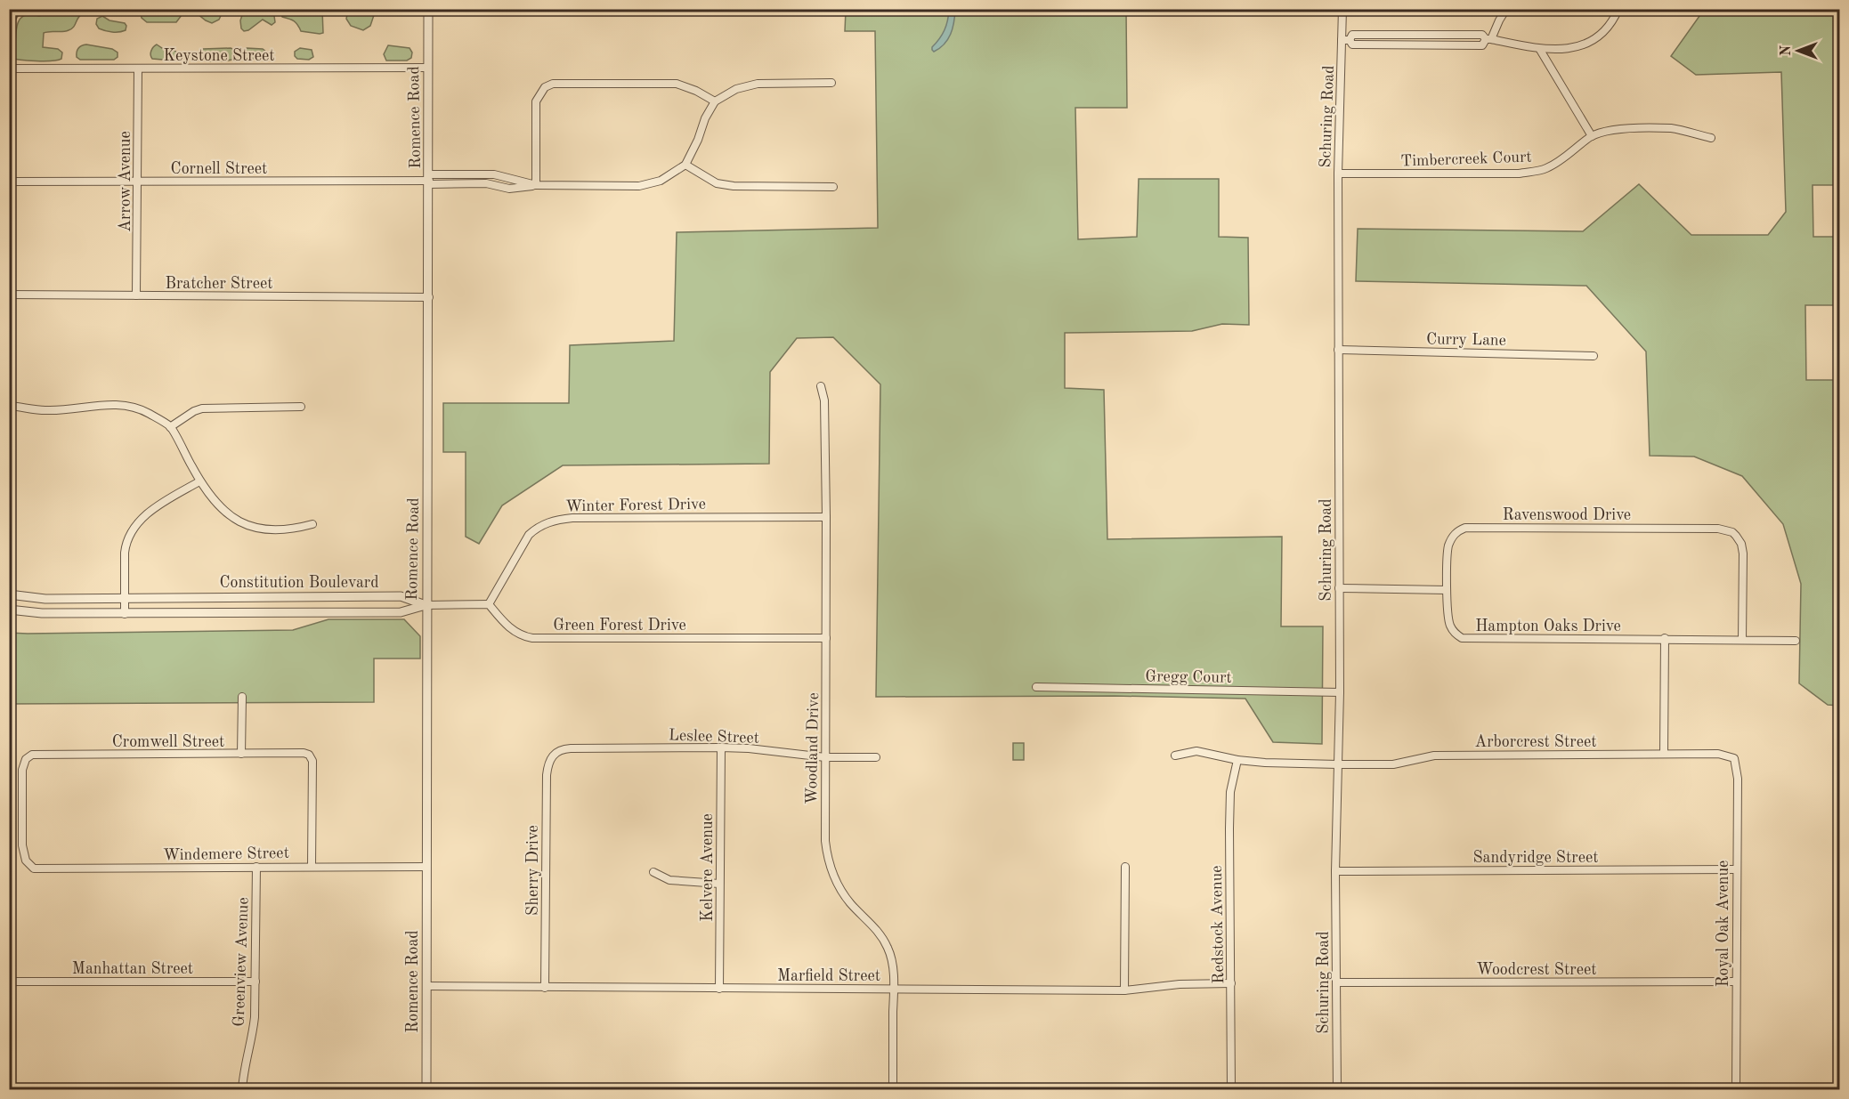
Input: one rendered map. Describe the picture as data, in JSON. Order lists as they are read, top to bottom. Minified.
{"streets":{"street":["Keystone Street","Schuring Road","Romence Road","Timbercreek Court","Cornell Street","Arrow Avenue","Bratcher Street","Curry Lane","Winter Forest Drive","Ravenswood Drive","Constitution Boulevard","Green Forest Drive","Hampton Oaks Drive","Gregg Court","Leslee Street","Cromwell Street","Arborcrest Street","Woodland Drive","Windemere Street","Sandyridge Street","Kelvere Avenue","Sherry Drive","Royal Oak Avenue","Redstock Avenue","Greenview Avenue","Manhattan Street","Woodcrest Street","Marfield Street"]},"crossings":[["Keystone Street","Romence Road"],["Keystone Street","Arrow Avenue"],["Schuring Road","Timbercreek Court"],["Schuring Road","Curry Lane"],["Schuring Road","Gregg Court"],["Schuring Road","Arborcrest Street"],["Schuring Road","Sandyridge Street"],["Schuring Road","Woodcrest Street"],["Romence Road","Cornell Street"],["Romence Road","Bratcher Street"],["Romence Road","Constitution Boulevard"],["Romence Road","Windemere Street"],["Romence Road","Marfield Street"],["Cornell Street","Arrow Avenue"],["Arrow Avenue","Bratcher Street"],["Winter Forest Drive","Green Forest Drive"],["Winter Forest Drive","Woodland Drive"],["Ravenswood Drive","Hampton Oaks Drive"],["Green Forest Drive","Woodland Drive"],["Leslee Street","Woodland Drive"],["Leslee Street","Kelvere Avenue"],["Leslee Street","Sherry Drive"],["Cromwell Street","Windemere Street"],["Arborcrest Street","Royal Oak Avenue"],["Arborcrest Street","Redstock Avenue"],["Woodland Drive","Marfield Street"],["Windemere Street","Greenview Avenue"],["Sandyridge Street","Royal Oak Avenue"],["Kelvere Avenue","Marfield Street"],["Sherry Drive","Marfield Street"],["Royal Oak Avenue","Woodcrest Street"],["Redstock Avenue","Marfield Street"],["Greenview Avenue","Manhattan Street"]],"north":"left"}
